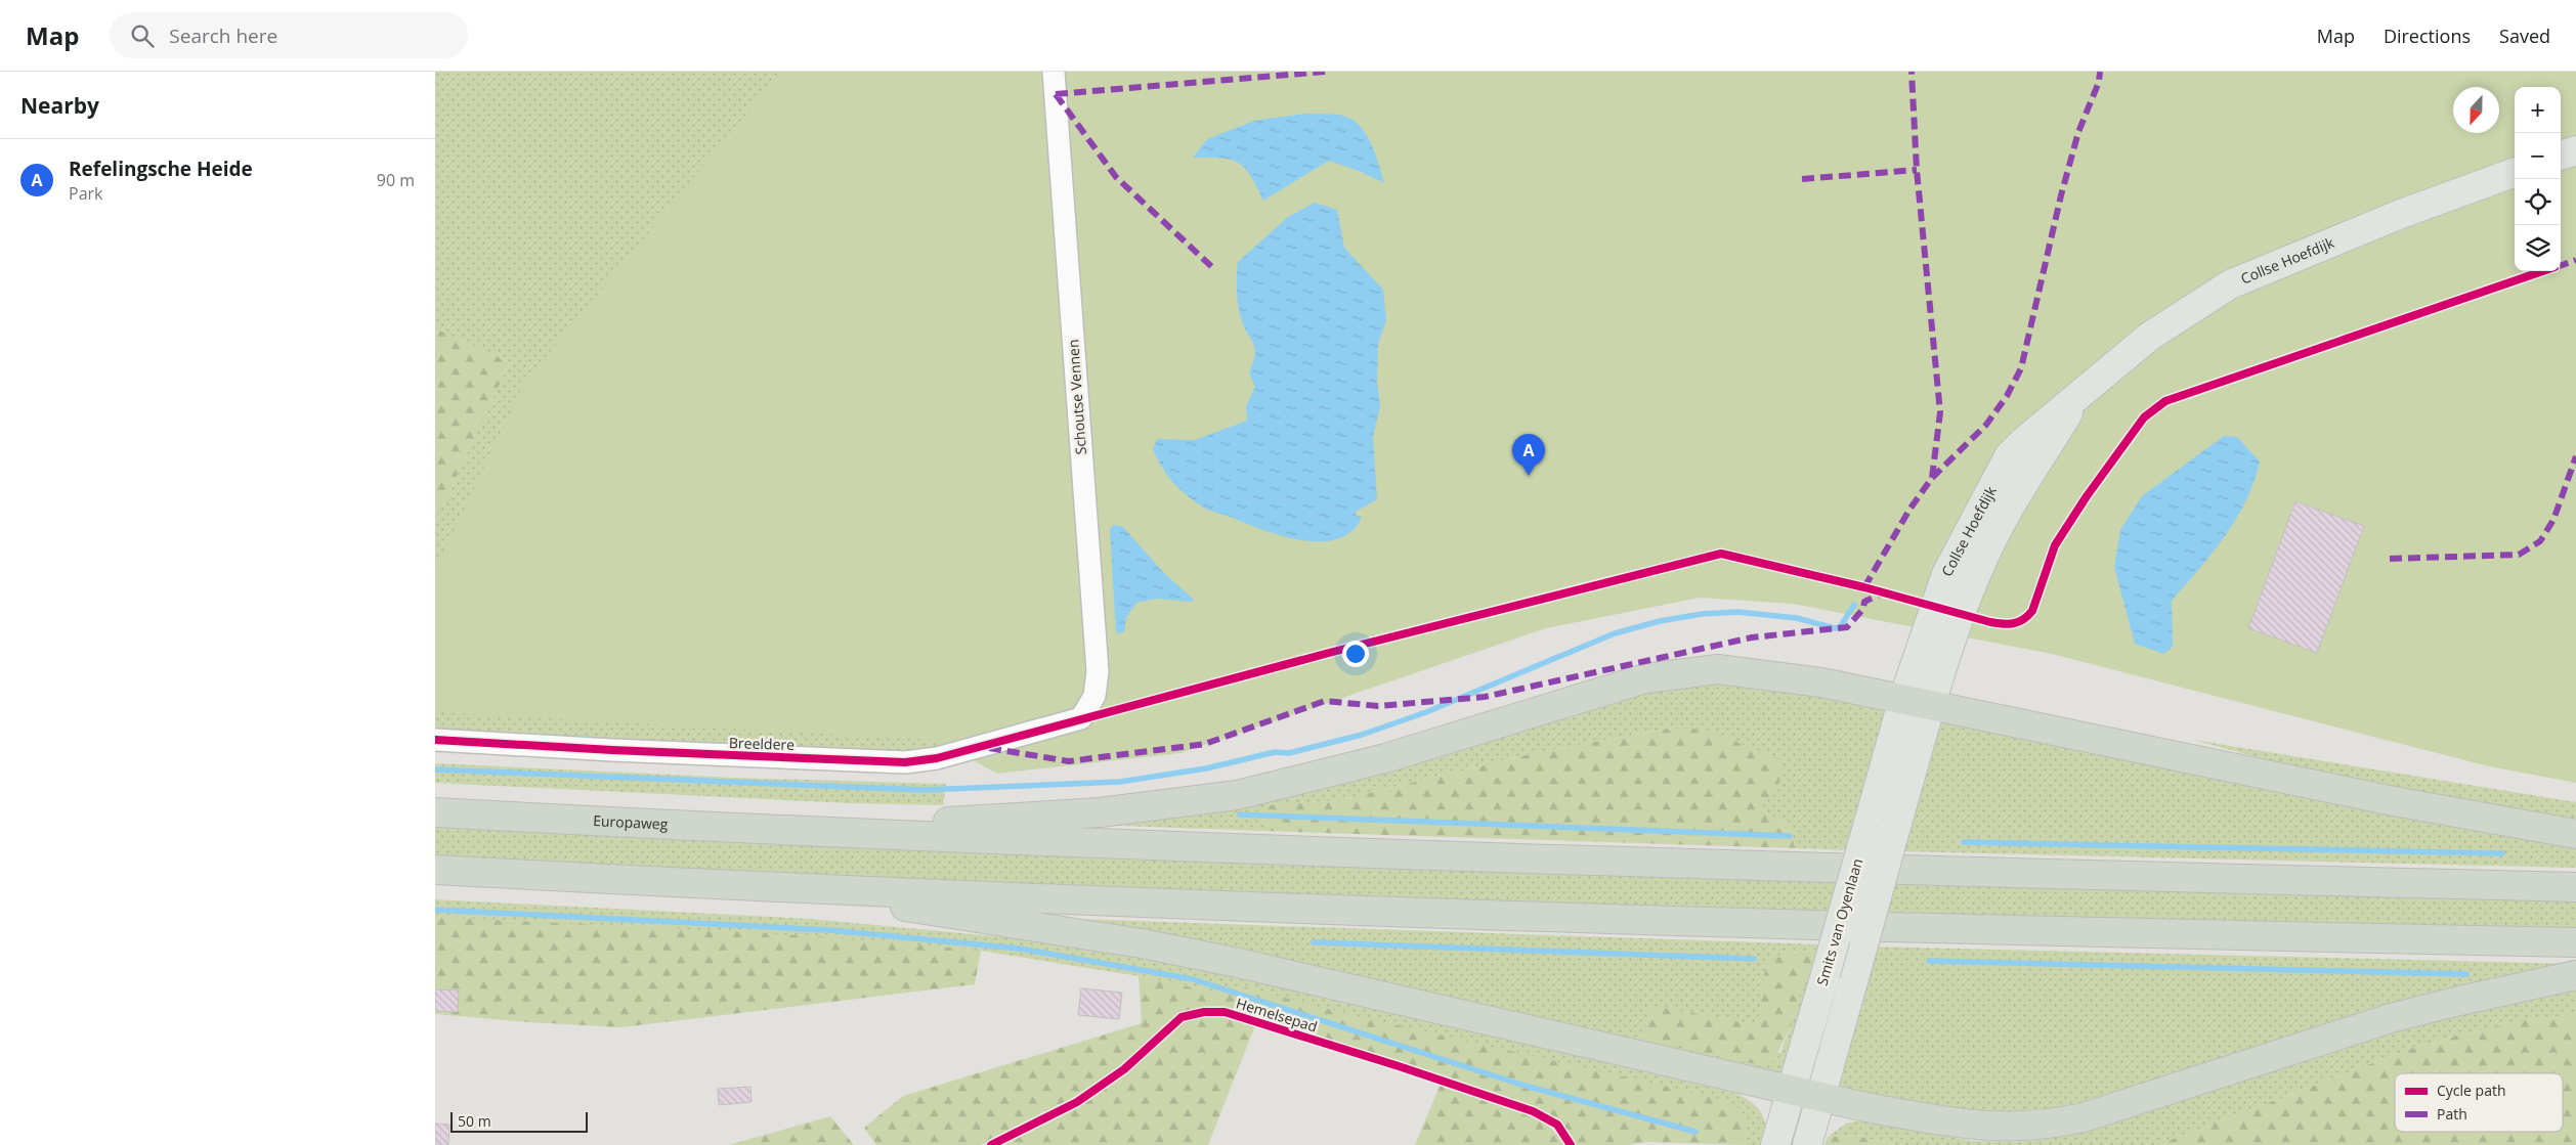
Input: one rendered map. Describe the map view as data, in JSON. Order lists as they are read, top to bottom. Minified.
{"streets":{"highway":["Europaweg"],"main road":["Collse Hoefdijk","Smits van Oyenlaan"],"street":["Schoutse Vennen","Breeldere"],"cycle path":["Hemelsepad"]},"crossings":[["Collse Hoefdijk","Smits van Oyenlaan"],["Schoutse Vennen","Breeldere"]],"legend":["Cycle path","Path"],"scale_bar":"50 m","north":"bottom","page":{"header":"Map","search":"Search here","nav":["Map","Directions","Saved"],"heading":"Nearby","map_buttons":["+","−"],"list":[{"mark":"A","name":"Refelingsche Heide","note":"Park","value":"90 m"}],"pins":"A","scale":"50 m"}}
